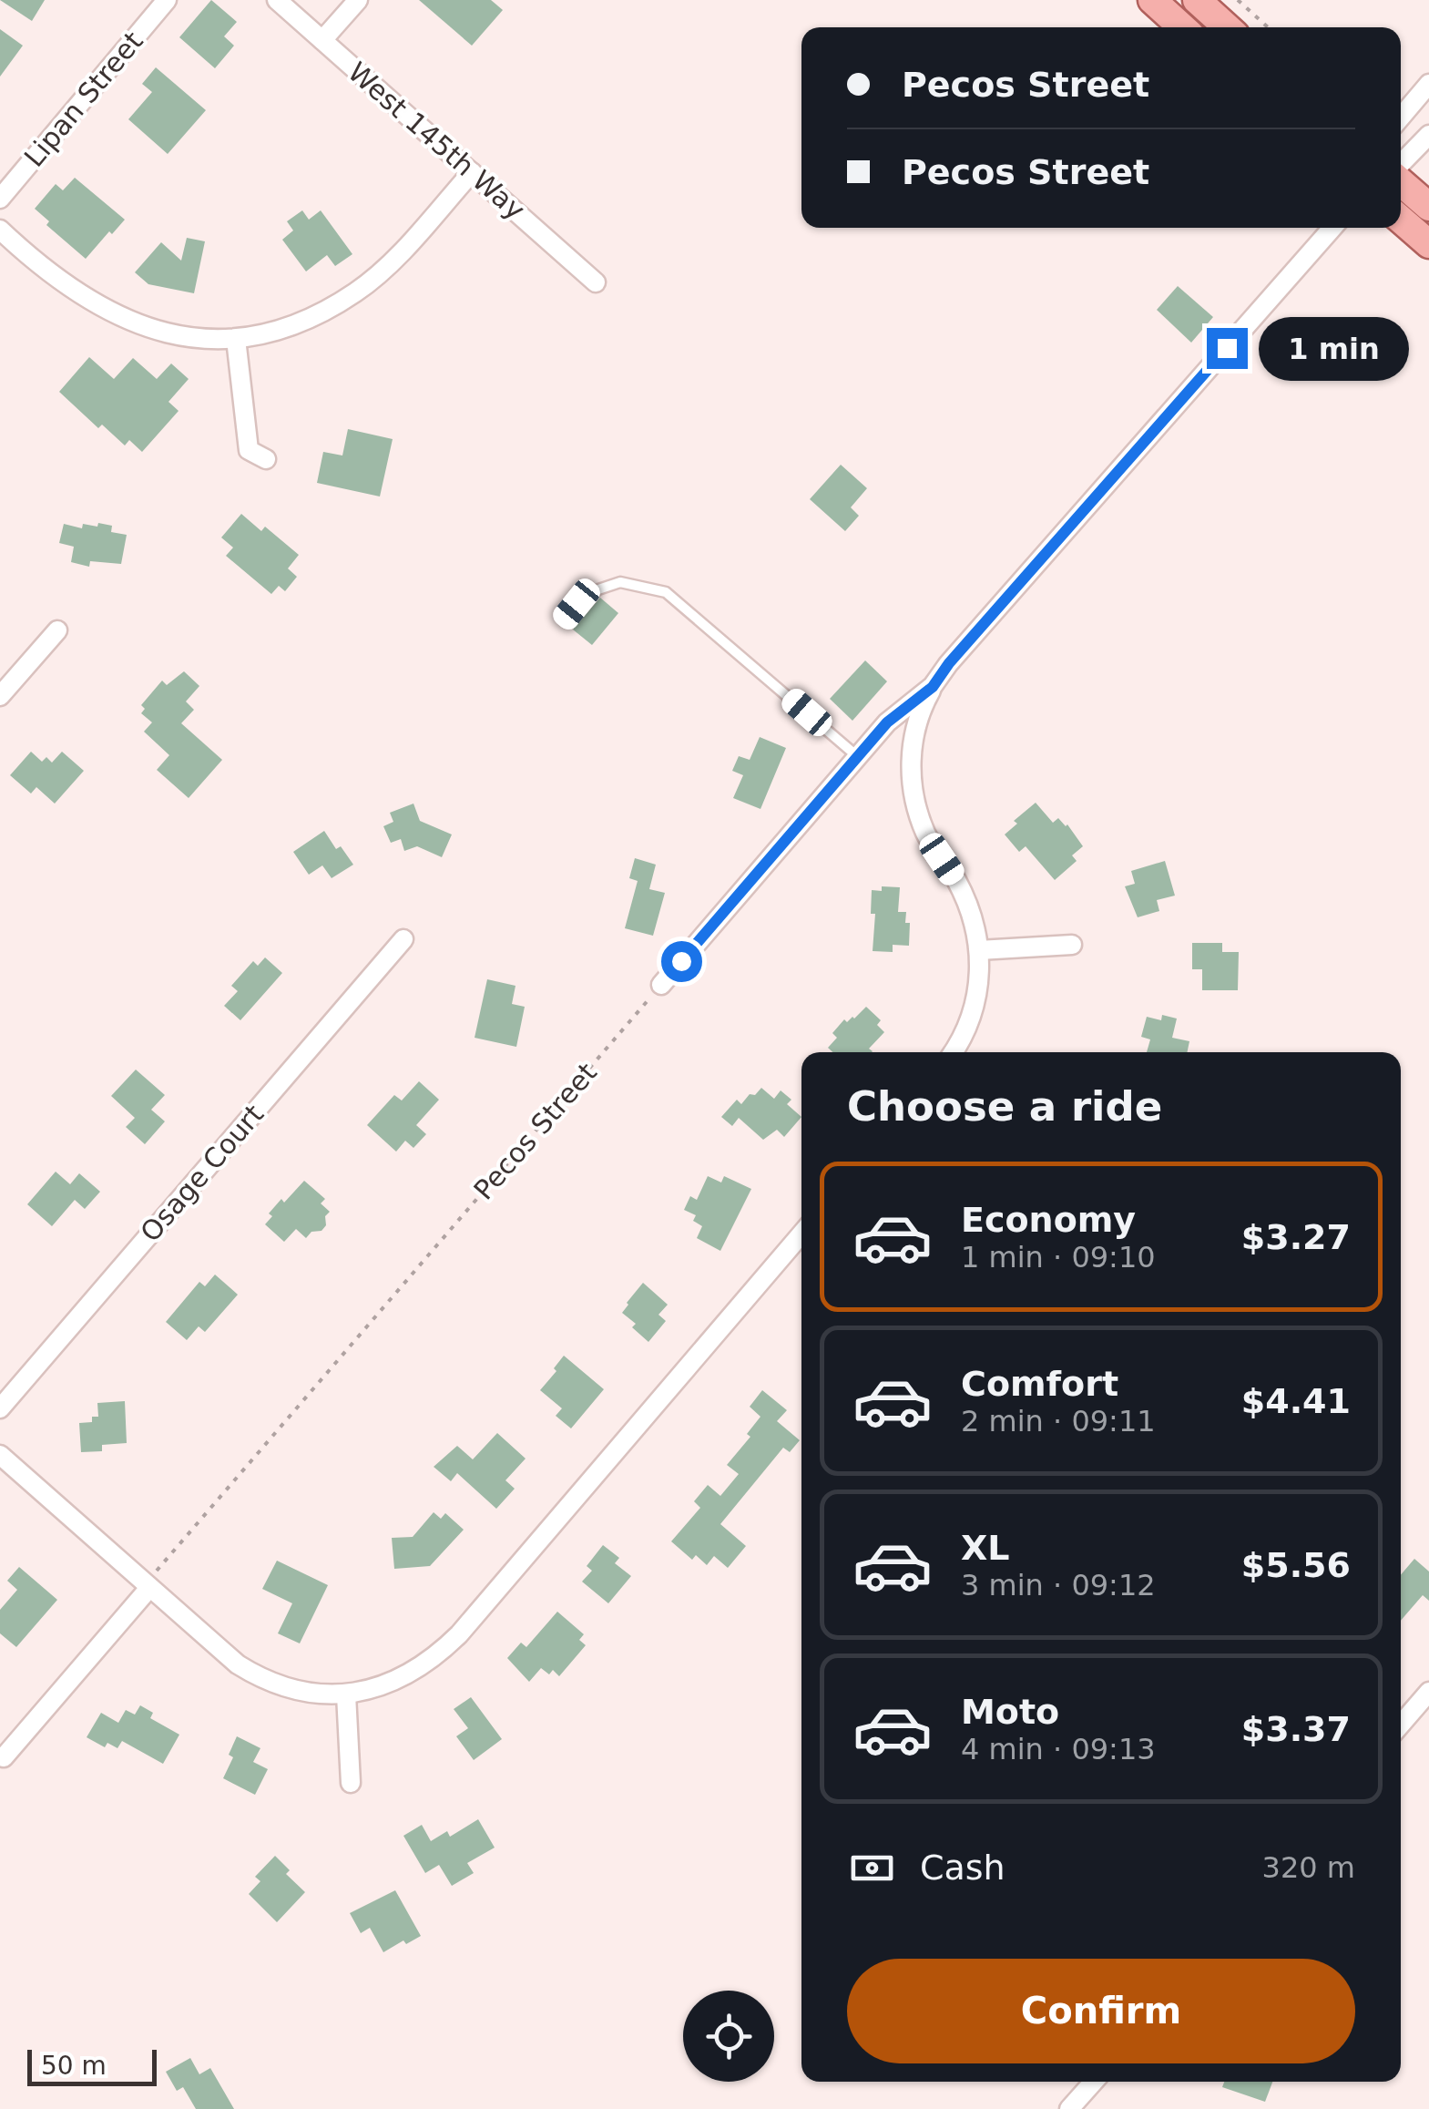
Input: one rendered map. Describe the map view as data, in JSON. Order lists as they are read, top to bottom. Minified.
{"streets":{"street":["Lipan Street","West 145th Way","Osage Court"],"path":["Pecos Street"]},"scale_bar":"50 m","page":{"banner":["Pecos Street","Pecos Street"],"bubble":"1 min","heading":"Choose a ride","list":[{"name":"Economy","note":"1 min · 09:10","value":"$3.27"},{"name":"Comfort","note":"2 min · 09:11","value":"$4.41"},{"name":"XL","note":"3 min · 09:12","value":"$5.56"},{"name":"Moto","note":"4 min · 09:13","value":"$3.37"}],"pay":["Cash","320 m"],"buttons":"Confirm","scale":"50 m"}}
